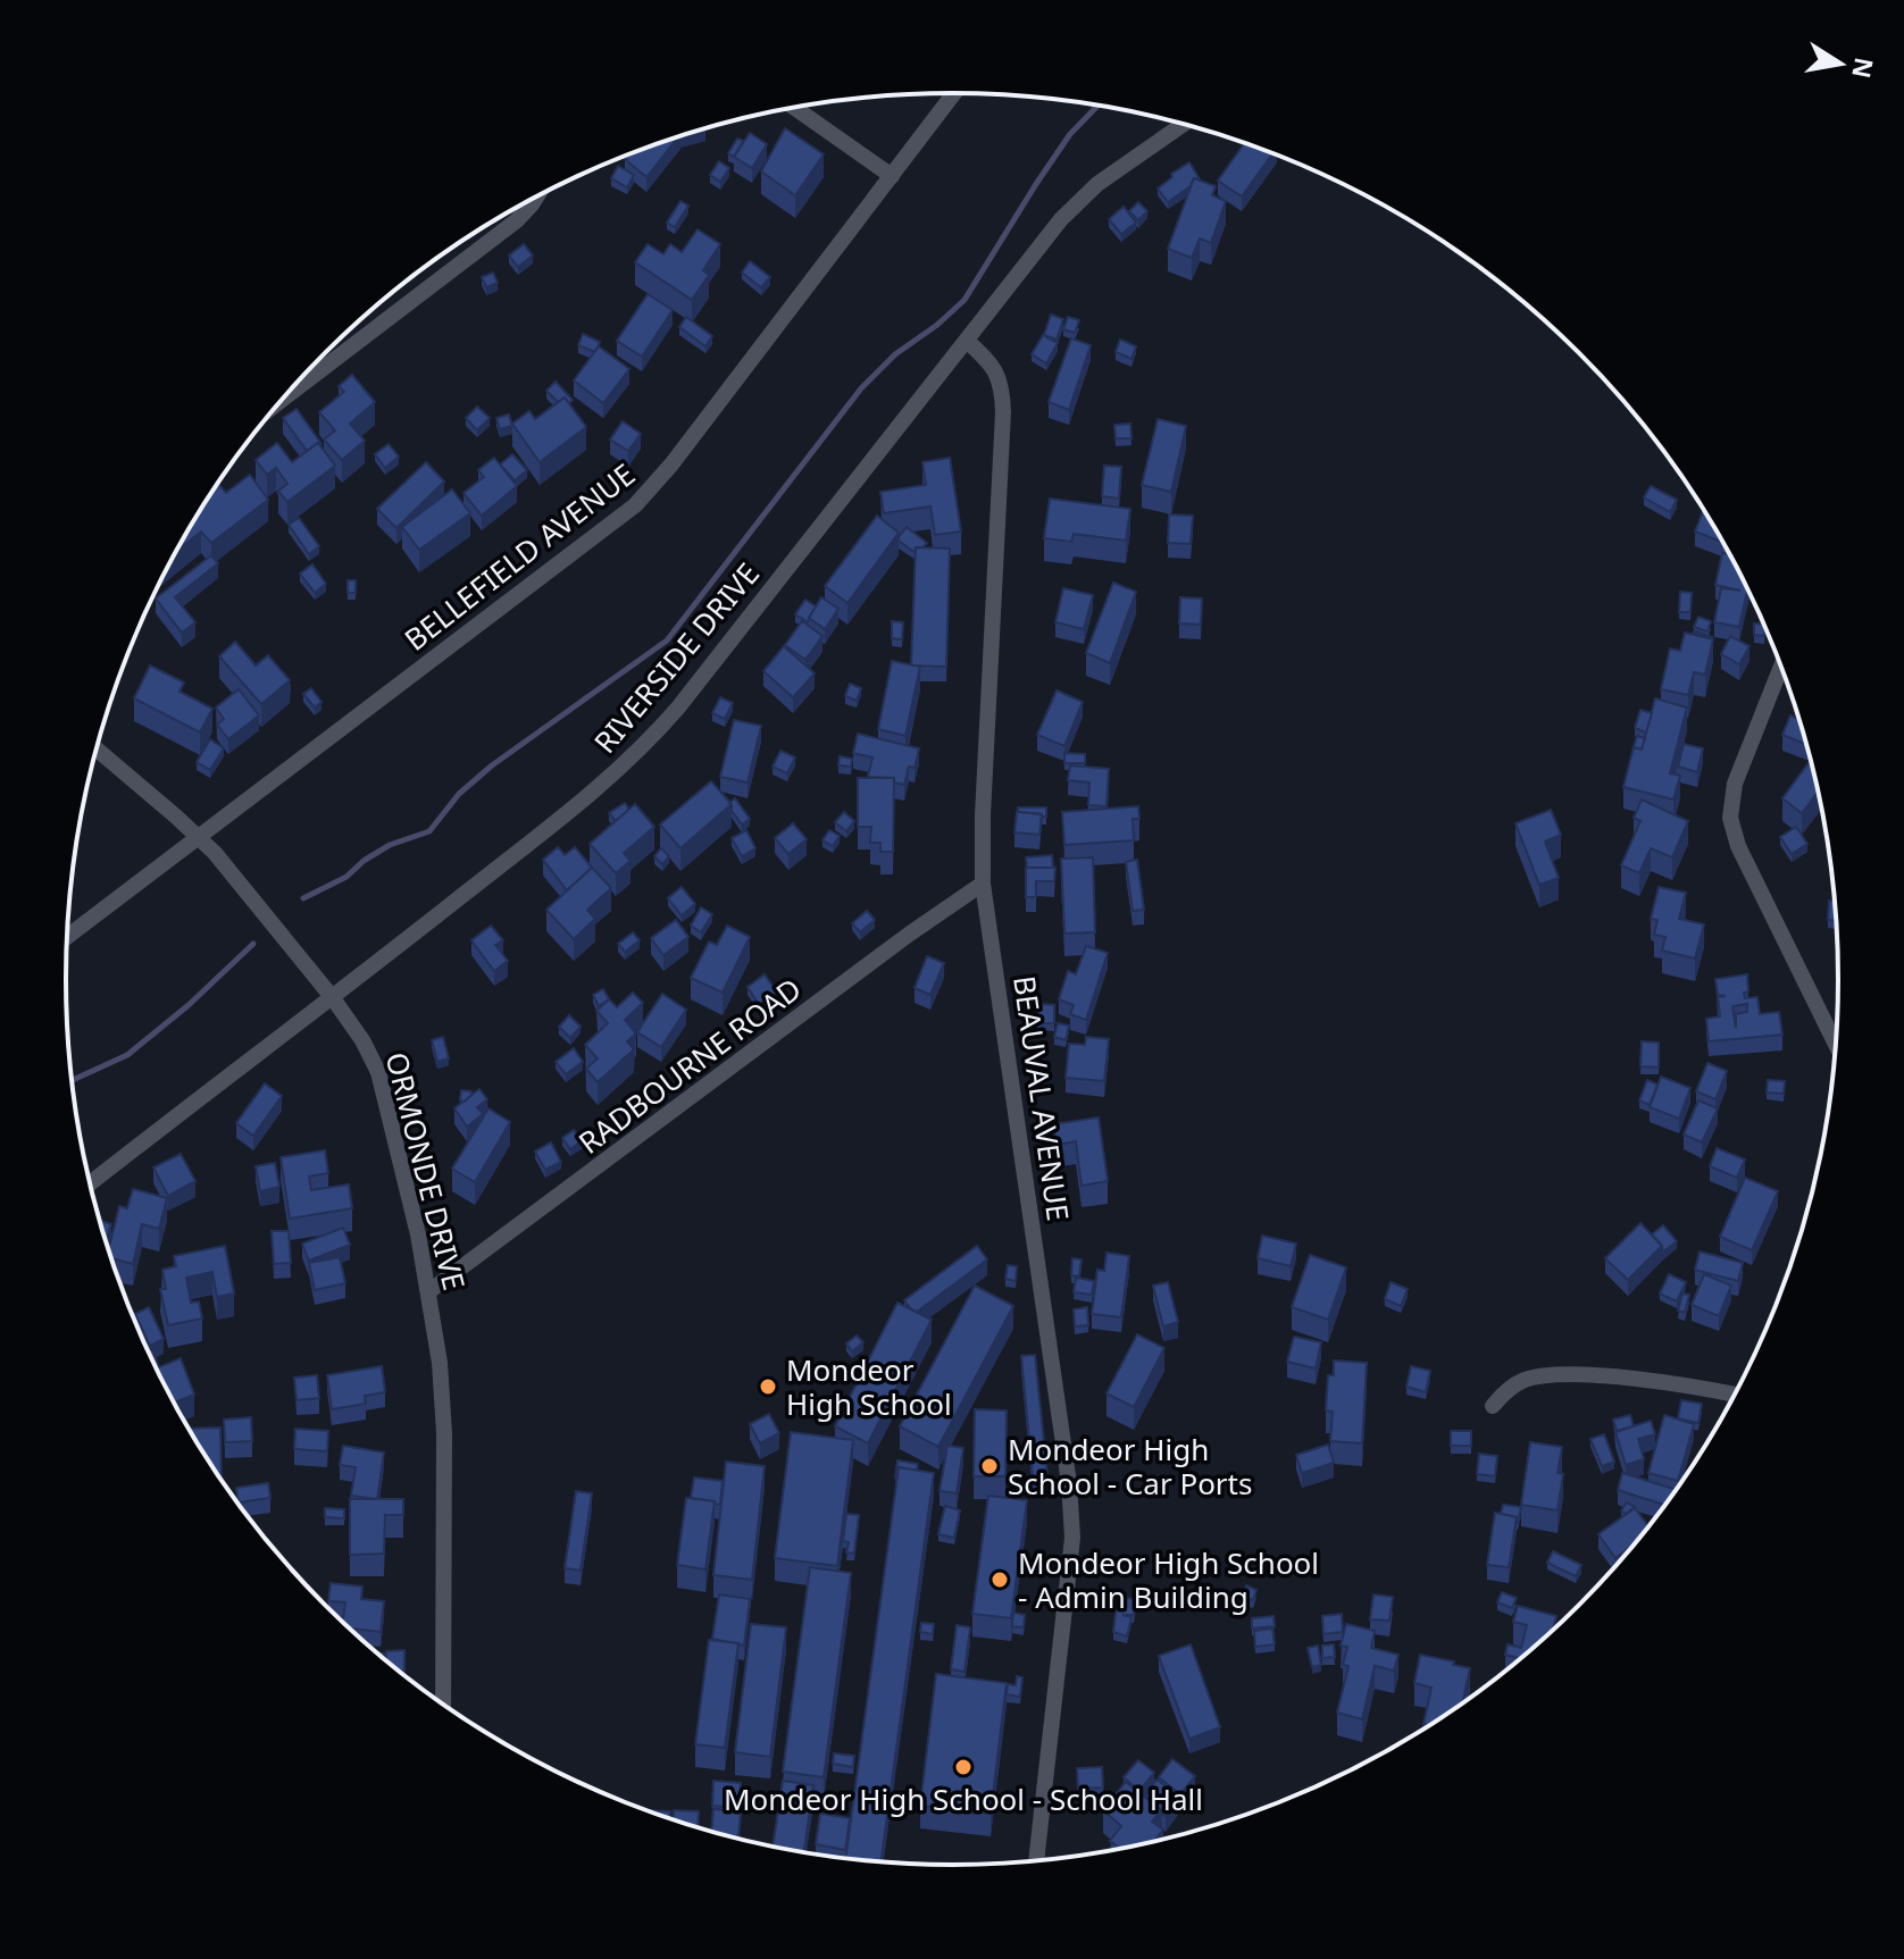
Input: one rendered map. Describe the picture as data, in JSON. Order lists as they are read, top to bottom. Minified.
{"streets":{"street":["BELLEFIELD AVENUE","RIVERSIDE DRIVE","RADBOURNE ROAD","BEAUVAL AVENUE","ORMONDE DRIVE"]},"crossings":[["BELLEFIELD AVENUE","ORMONDE DRIVE"],["RIVERSIDE DRIVE","BEAUVAL AVENUE"],["RIVERSIDE DRIVE","ORMONDE DRIVE"],["RADBOURNE ROAD","BEAUVAL AVENUE"],["RADBOURNE ROAD","ORMONDE DRIVE"]],"places":["Mondeor High School","Mondeor High School - Car Ports","Mondeor High School - Admin Building","Mondeor High School - School Hall"],"north":"right"}
